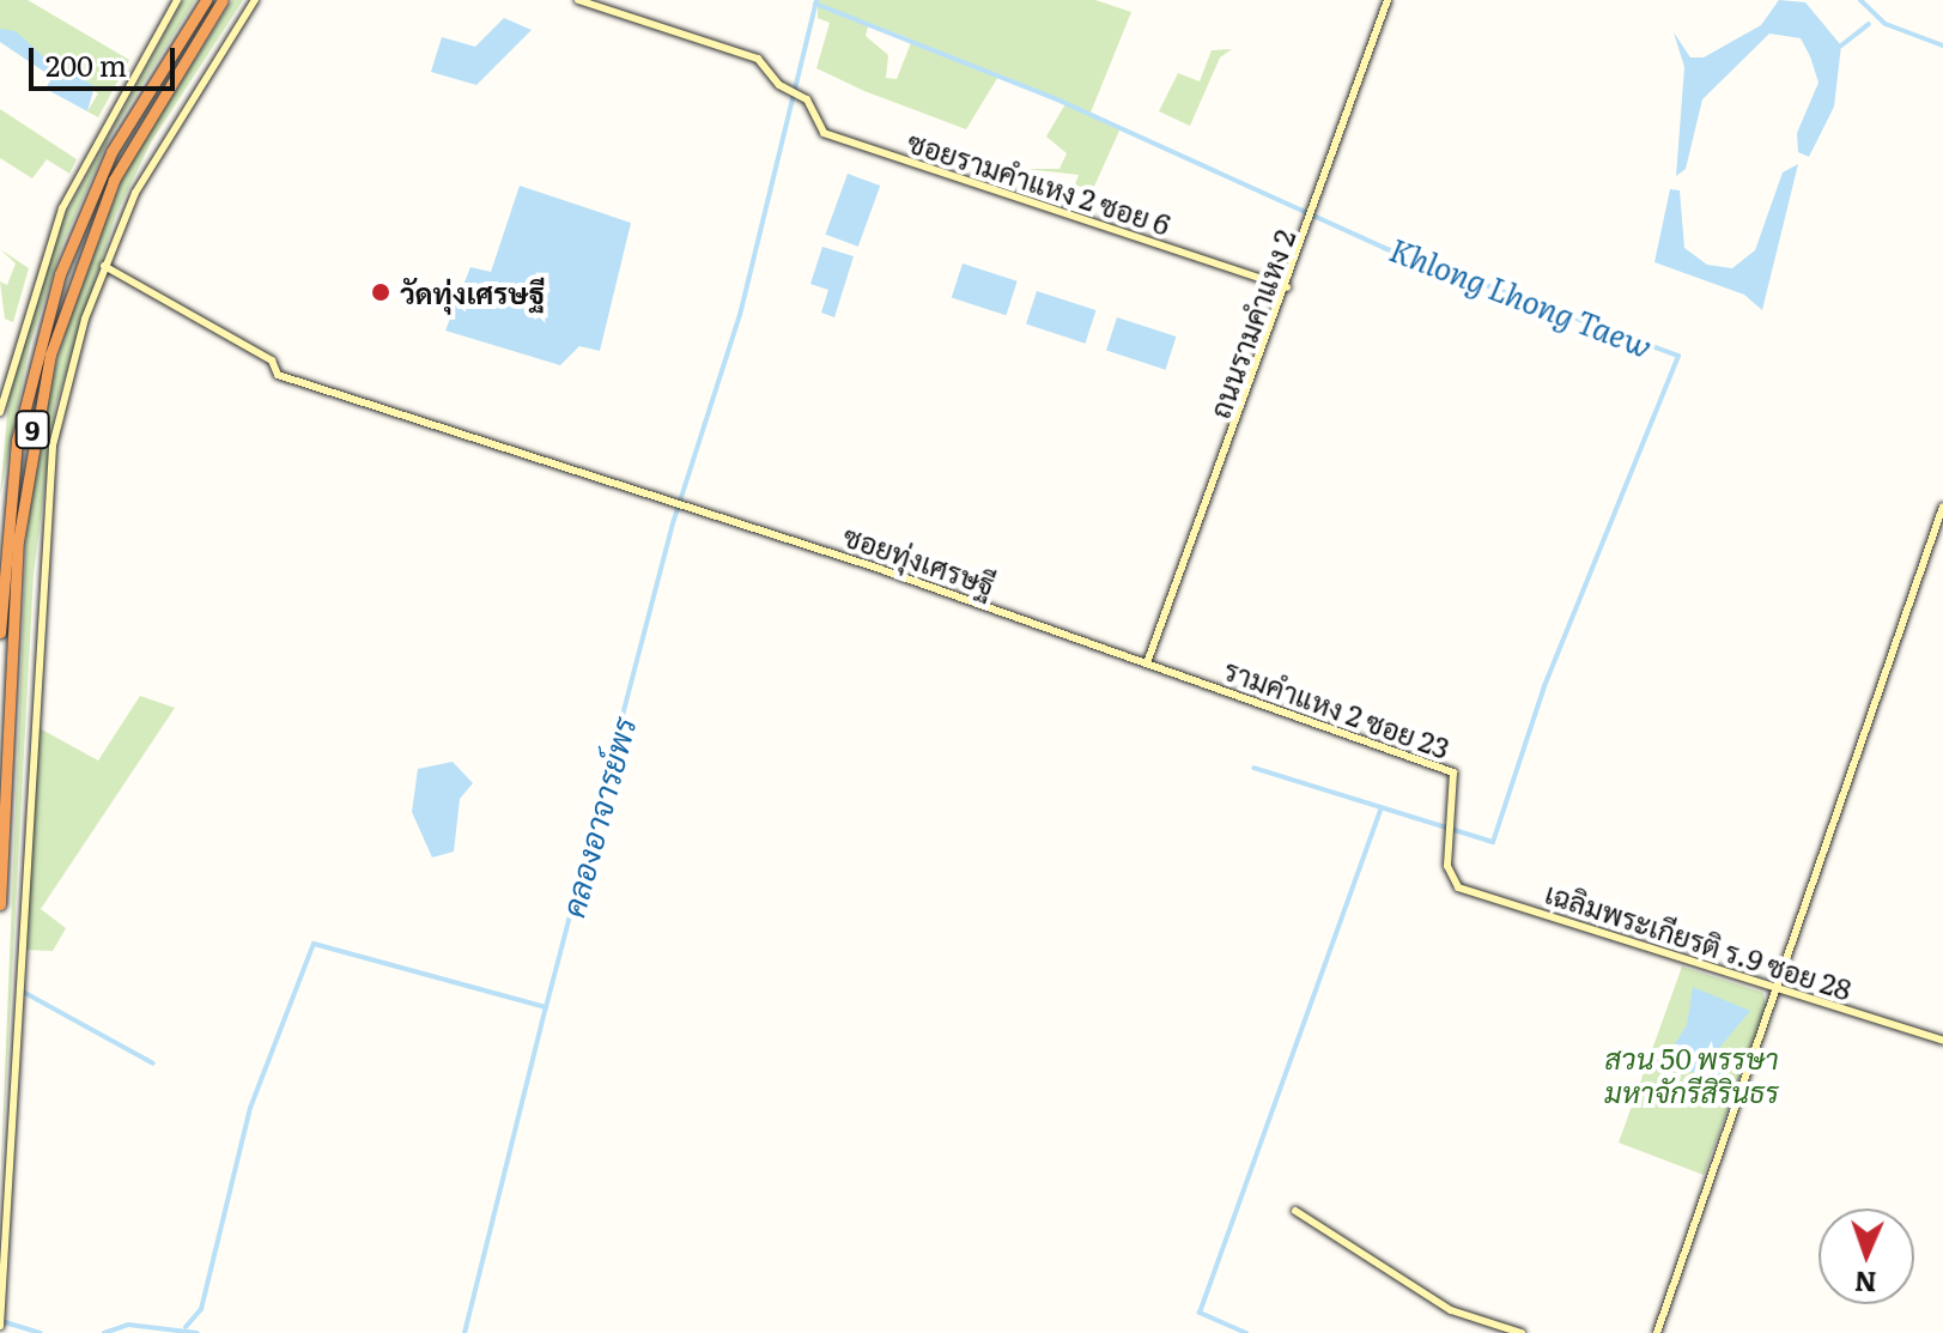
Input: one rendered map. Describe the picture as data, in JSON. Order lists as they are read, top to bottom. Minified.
{"streets":{"highway":["9"],"main road":["ซอยรามคำแหง 2 ซอย 6","ถนนรามคำแหง 2","ซอยทุ่งเศรษฐี","รามคำแหง 2 ซอย 23","เฉลิมพระเกียรติ ร.9 ซอย 28"]},"crossings":[["ซอยรามคำแหง 2 ซอย 6","ถนนรามคำแหง 2"],["ถนนรามคำแหง 2","ซอยทุ่งเศรษฐี"],["ถนนรามคำแหง 2","รามคำแหง 2 ซอย 23"],["ซอยทุ่งเศรษฐี","รามคำแหง 2 ซอย 23"],["รามคำแหง 2 ซอย 23","เฉลิมพระเกียรติ ร.9 ซอย 28"]],"water":["Khlong Lhong Taew","คลองอาจารย์พร"],"parks":["สวน 50 พรรษา มหาจักรีสิรินธร"],"places":["วัดทุ่งเศรษฐี"],"scale_bar":"200 m","north":"bottom"}
